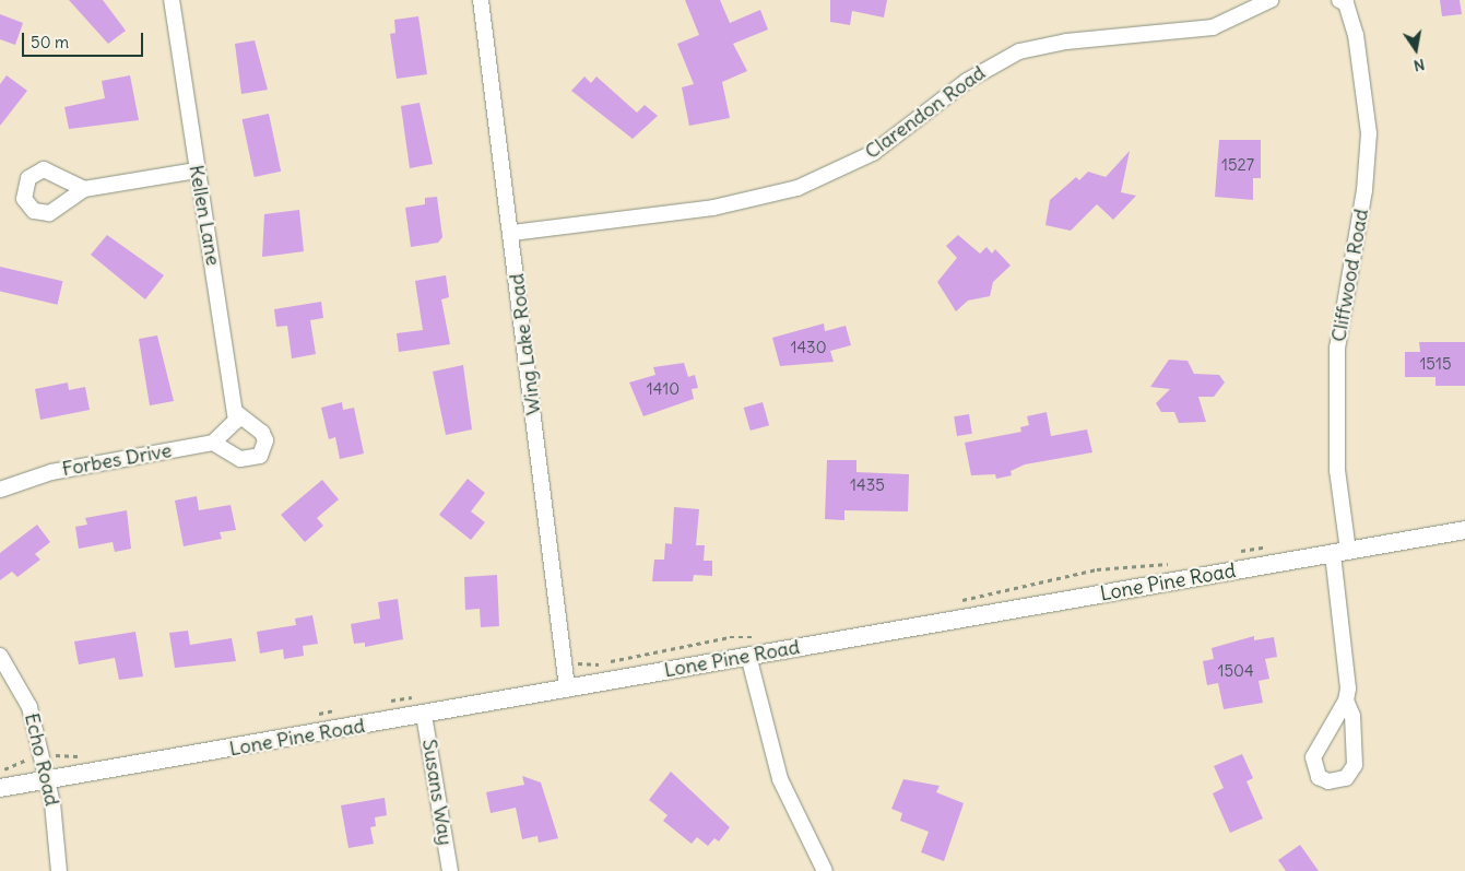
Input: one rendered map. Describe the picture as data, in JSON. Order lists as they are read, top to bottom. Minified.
{"streets":{"street":["Clarendon Road","Kellen Lane","Cliffwood Road","Wing Lake Road","Forbes Drive","Lone Pine Road","Echo Road","Susans Way"]},"crossings":[["Clarendon Road","Wing Lake Road"],["Cliffwood Road","Lone Pine Road"],["Wing Lake Road","Lone Pine Road"],["Lone Pine Road","Echo Road"],["Lone Pine Road","Susans Way"]],"house_numbers":["1527","1430","1515","1410","1435","1504"],"scale_bar":"50 m","north":"bottom"}
